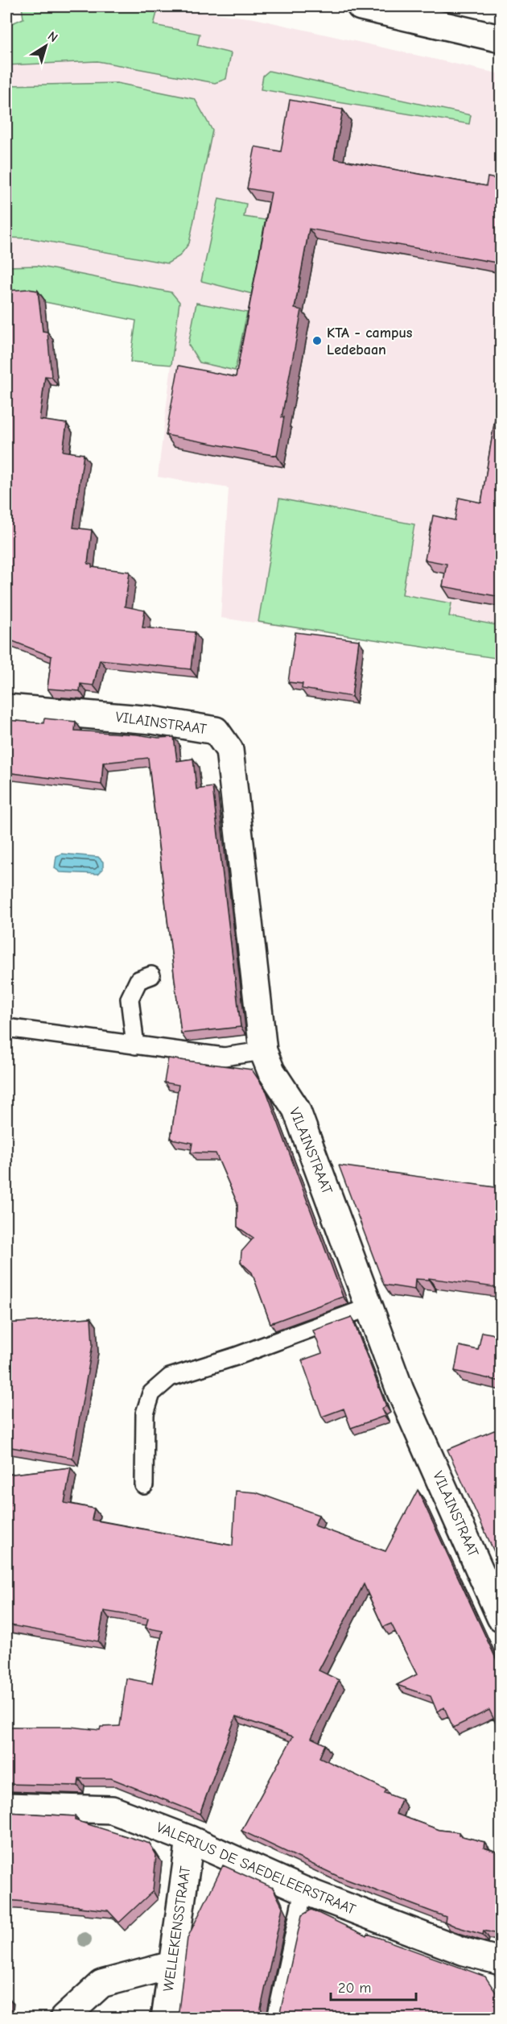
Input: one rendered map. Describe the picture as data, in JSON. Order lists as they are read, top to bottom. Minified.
{"streets":{"street":["VILAINSTRAAT","VALERIUS DE SAEDELEERSTRAAT","WELLEKENSSTRAAT"]},"crossings":[["VALERIUS DE SAEDELEERSTRAAT","WELLEKENSSTRAAT"]],"places":["KTA - campus Ledebaan"],"scale_bar":"20 m","north":"top right"}
